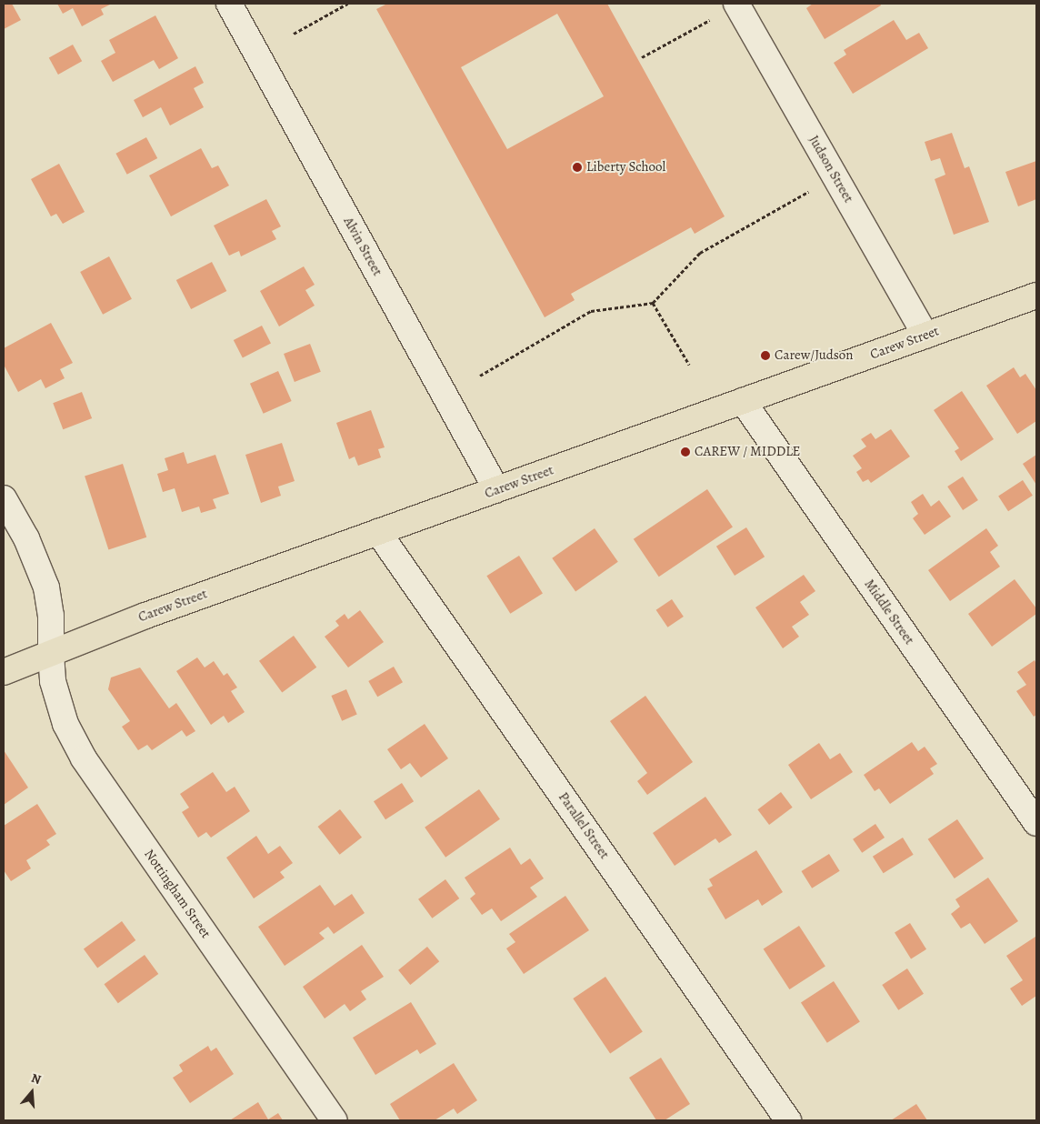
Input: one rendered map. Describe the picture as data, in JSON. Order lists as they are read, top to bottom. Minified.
{"streets":{"main road":["Carew Street"],"street":["Judson Street","Alvin Street","Middle Street","Parallel Street","Nottingham Street"]},"crossings":[["Judson Street","Carew Street"],["Alvin Street","Carew Street"],["Carew Street","Middle Street"],["Carew Street","Parallel Street"],["Carew Street","Nottingham Street"]],"places":["Liberty School","Carew/Judson","CAREW / MIDDLE"],"north":"top"}
